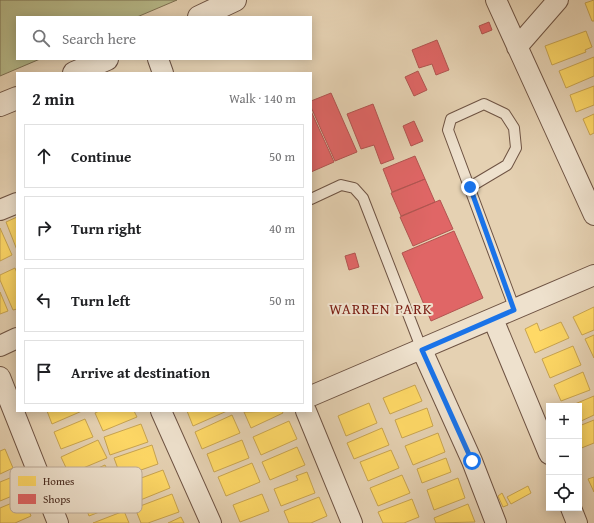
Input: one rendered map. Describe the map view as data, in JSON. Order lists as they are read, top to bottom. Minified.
{"districts":["WARREN PARK"],"legend":["Homes","Shops"],"page":{"search":"Search here","heading":["2 min","Walk · 140 m"],"list":[["Continue","50 m"],["Turn right","40 m"],["Turn left","50 m"],"Arrive at destination"],"map_buttons":["+","−"]}}
